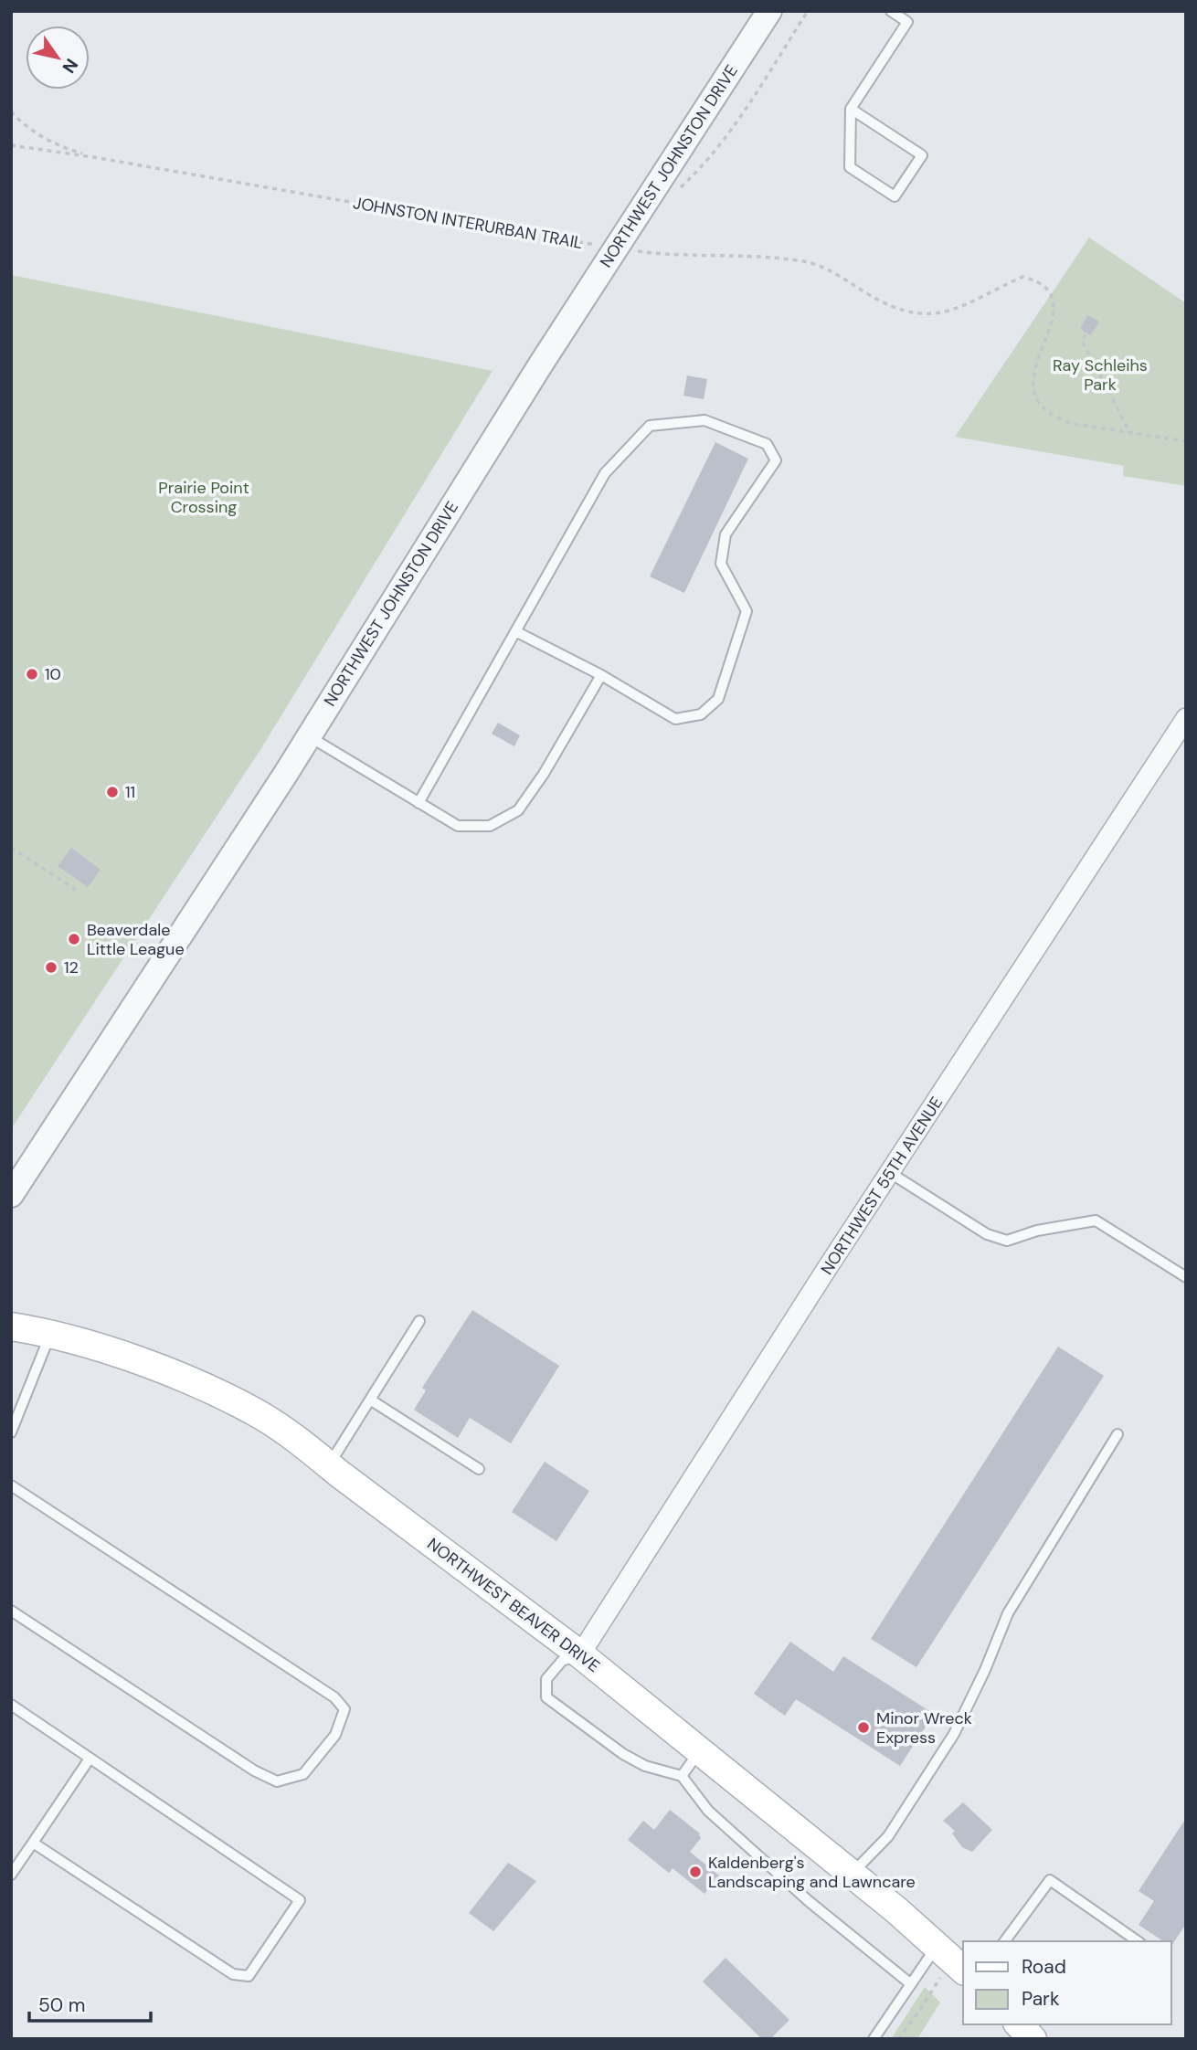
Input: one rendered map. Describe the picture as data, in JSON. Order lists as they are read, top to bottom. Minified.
{"streets":{"main road":["NORTHWEST BEAVER DRIVE"],"street":["NORTHWEST JOHNSTON DRIVE","NORTHWEST 55TH AVENUE"],"path":["JOHNSTON INTERURBAN TRAIL"]},"crossings":[["NORTHWEST JOHNSTON DRIVE","JOHNSTON INTERURBAN TRAIL"],["NORTHWEST 55TH AVENUE","NORTHWEST BEAVER DRIVE"]],"parks":["Ray Schleihs Park","Prairie Point Crossing"],"places":["10","11","Beaverdale Little League","12","Minor Wreck Express","Kaldenberg's Landscaping and Lawncare"],"legend":["Road","Park"],"scale_bar":"50 m","north":"bottom right"}
